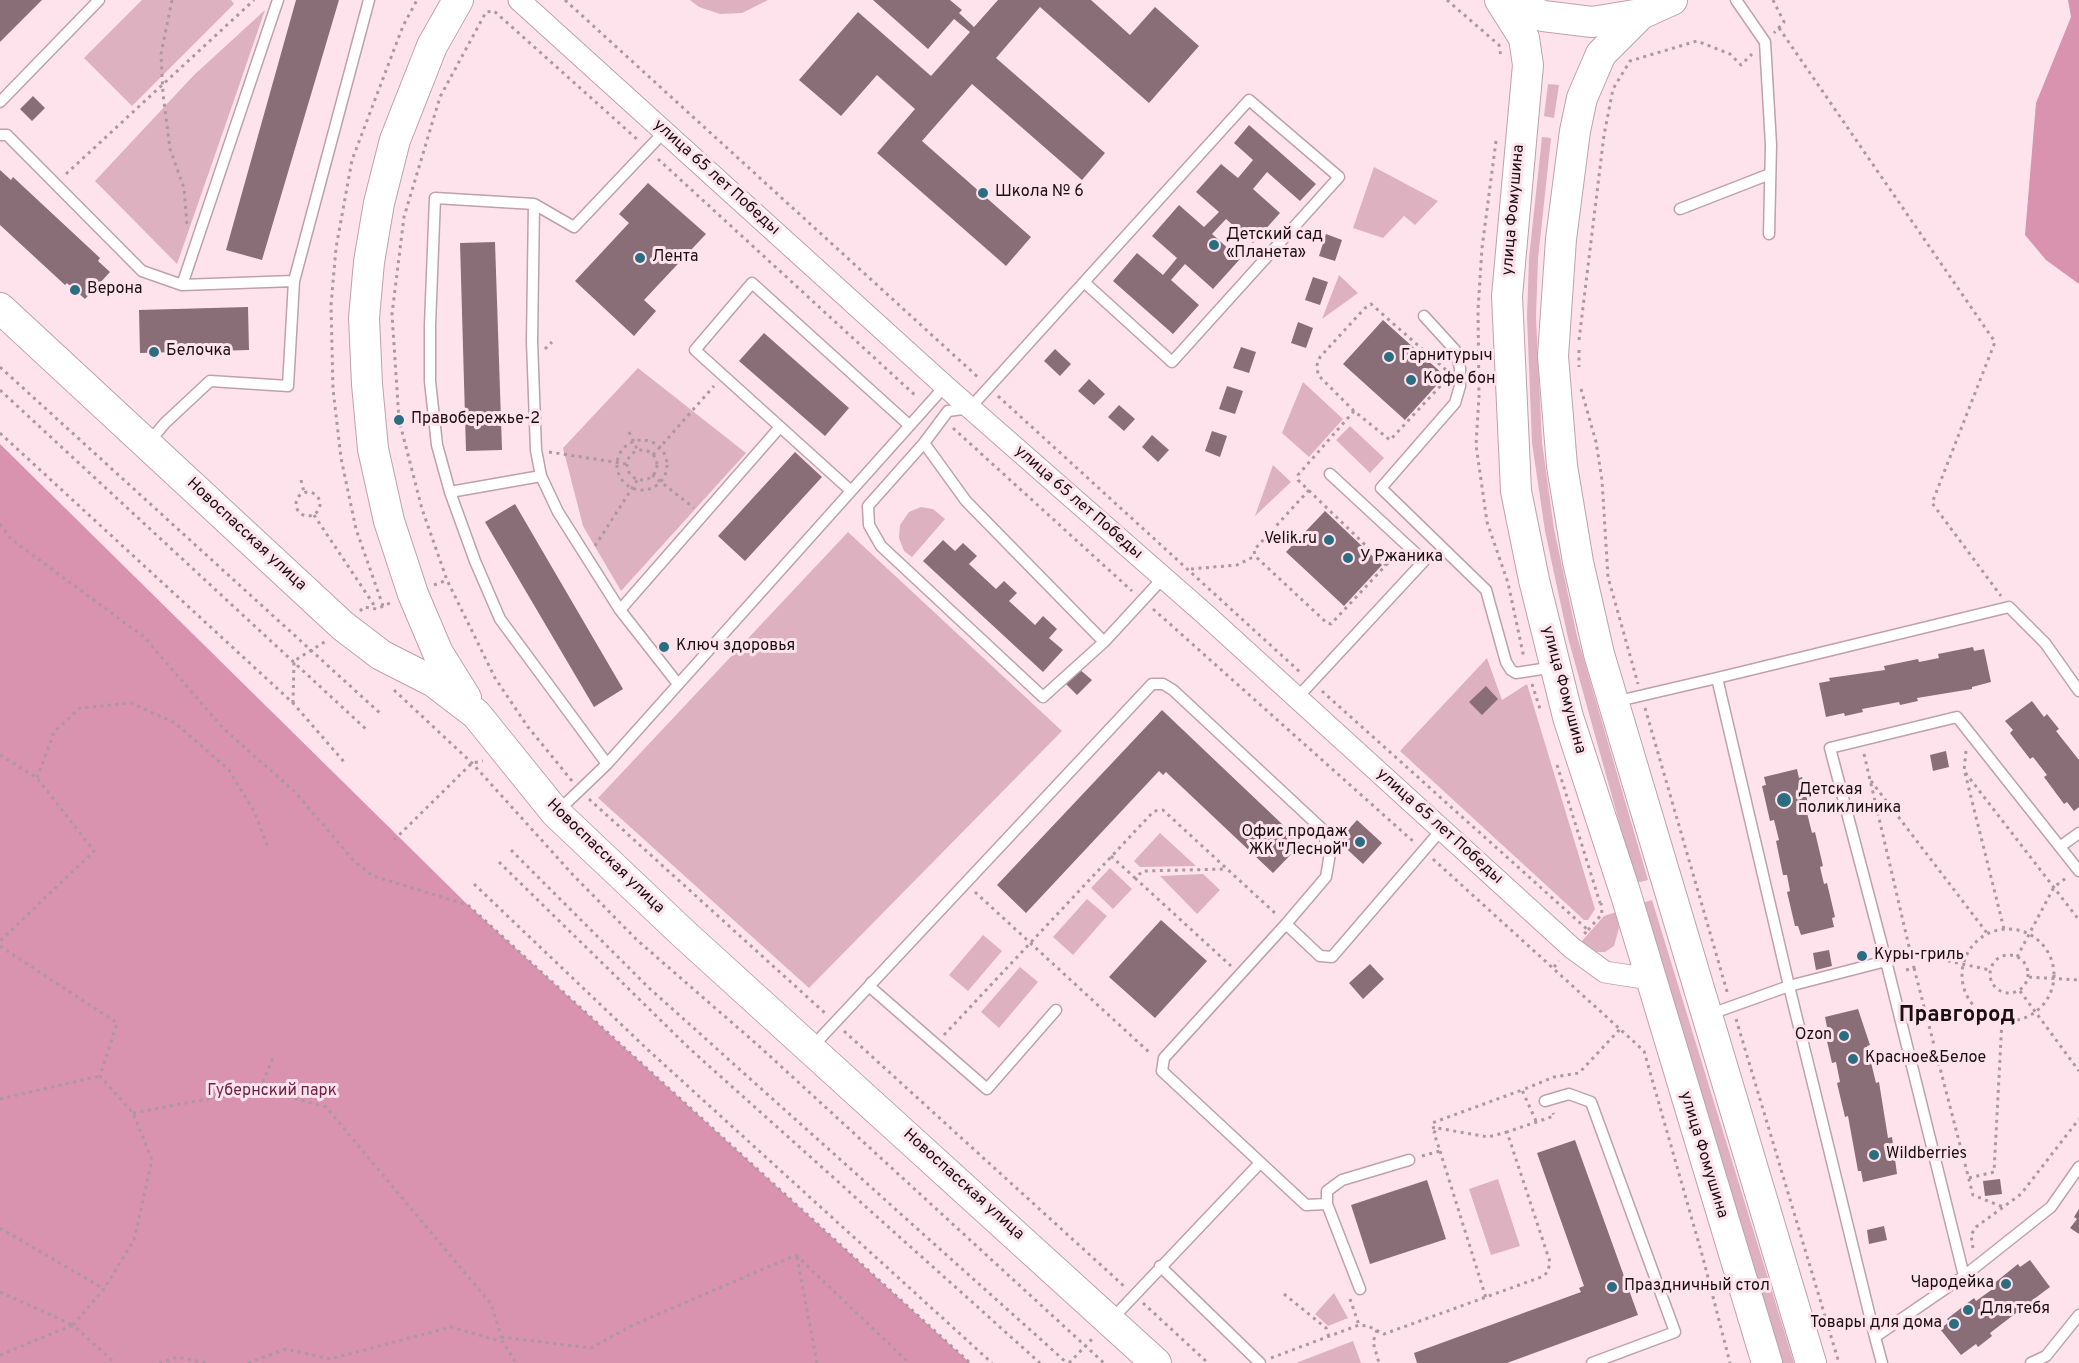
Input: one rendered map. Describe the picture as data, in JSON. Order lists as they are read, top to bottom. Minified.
{"streets":{"main road":["улица Фомушина","Новоспасская улица"],"street":["улица 65 лет Победы"]},"crossings":[["улица 65 лет Победы","улица Фомушина"]],"districts":["Правгород"],"parks":["Губернский парк"],"places":["Школа № 6","Детский сад «Планета»","Лента","Верона","Белочка","Гарнитурыч","Кофе бон","Правобережье-2","Velik.ru","У Ржаника","Ключ здоровья","Детская поликлиника","Офис продаж ЖК \"Лесной\"","Куры-гриль","Ozon","Красное&Белое","Wildberries","Чародейка","Праздничный стол","Для тебя","Товары для дома"]}
